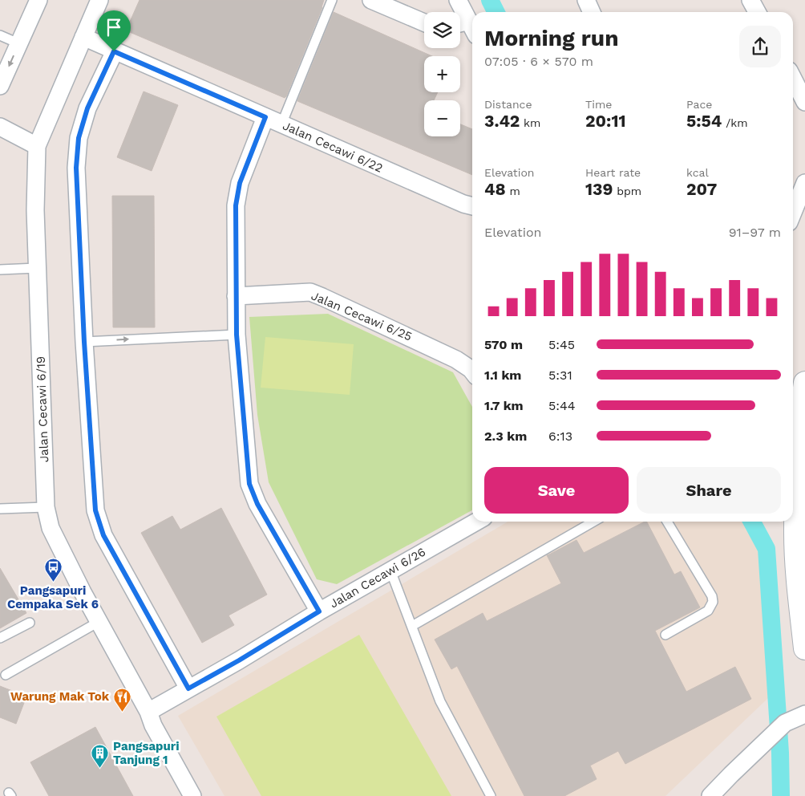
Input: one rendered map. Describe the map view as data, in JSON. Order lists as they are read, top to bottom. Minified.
{"streets":{"street":["Jalan Cecawi 6/22","Jalan Cecawi 6/25","Jalan Cecawi 6/19","Jalan Cecawi 6/26"]},"crossings":[["Jalan Cecawi 6/22","Jalan Cecawi 6/19"],["Jalan Cecawi 6/19","Jalan Cecawi 6/26"]],"places":{"bus stop":["Pangsapuri Cempaka Sek 6"],"restaurant":["Warung Mak Tok"],"building":["Pangsapuri Tanjung 1"]},"page":{"map_buttons":["+","−"],"heading":["Morning run","07:05 · 6 × 570 m"],"stats":[["Distance","3.42 km"],["Time","20:11"],["Pace","5:54 /km"],["Elevation","48 m"],["Heart rate","139 bpm"],["kcal","207"]],"chart":["Elevation","91–97 m"],"list":[{"name":"570 m","note":"5:45"},{"name":"1.1 km","note":"5:31"},{"name":"1.7 km","note":"5:44"},{"name":"2.3 km","note":"6:13"}],"buttons":["Save","Share"]}}
